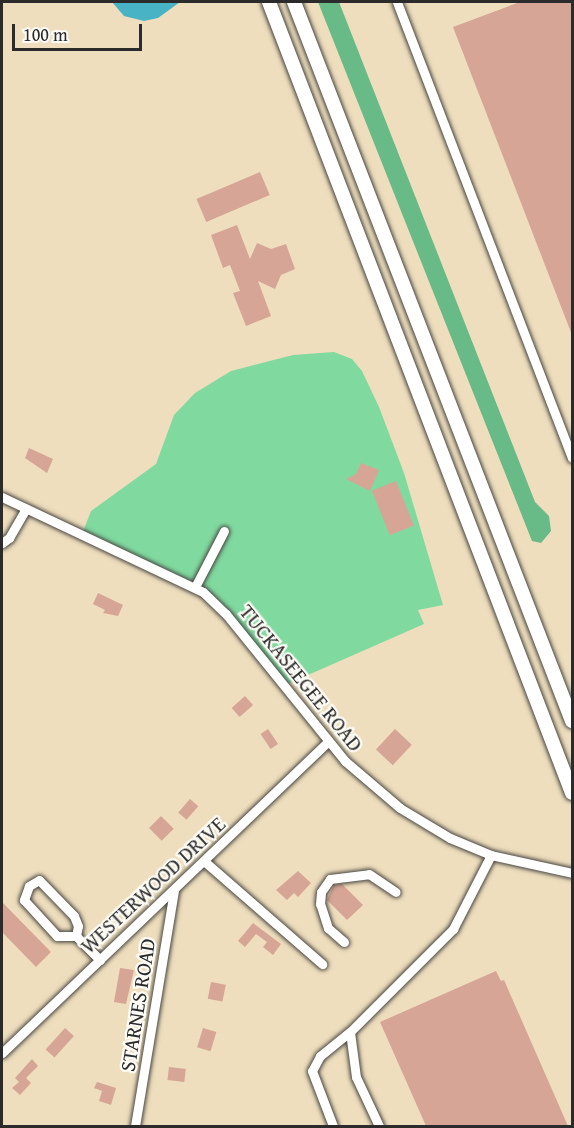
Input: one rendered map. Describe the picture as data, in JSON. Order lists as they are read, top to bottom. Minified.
{"streets":{"street":["TUCKASEEGEE ROAD","WESTERWOOD DRIVE","STARNES ROAD"]},"crossings":[["TUCKASEEGEE ROAD","WESTERWOOD DRIVE"],["WESTERWOOD DRIVE","STARNES ROAD"]],"scale_bar":"100 m"}
